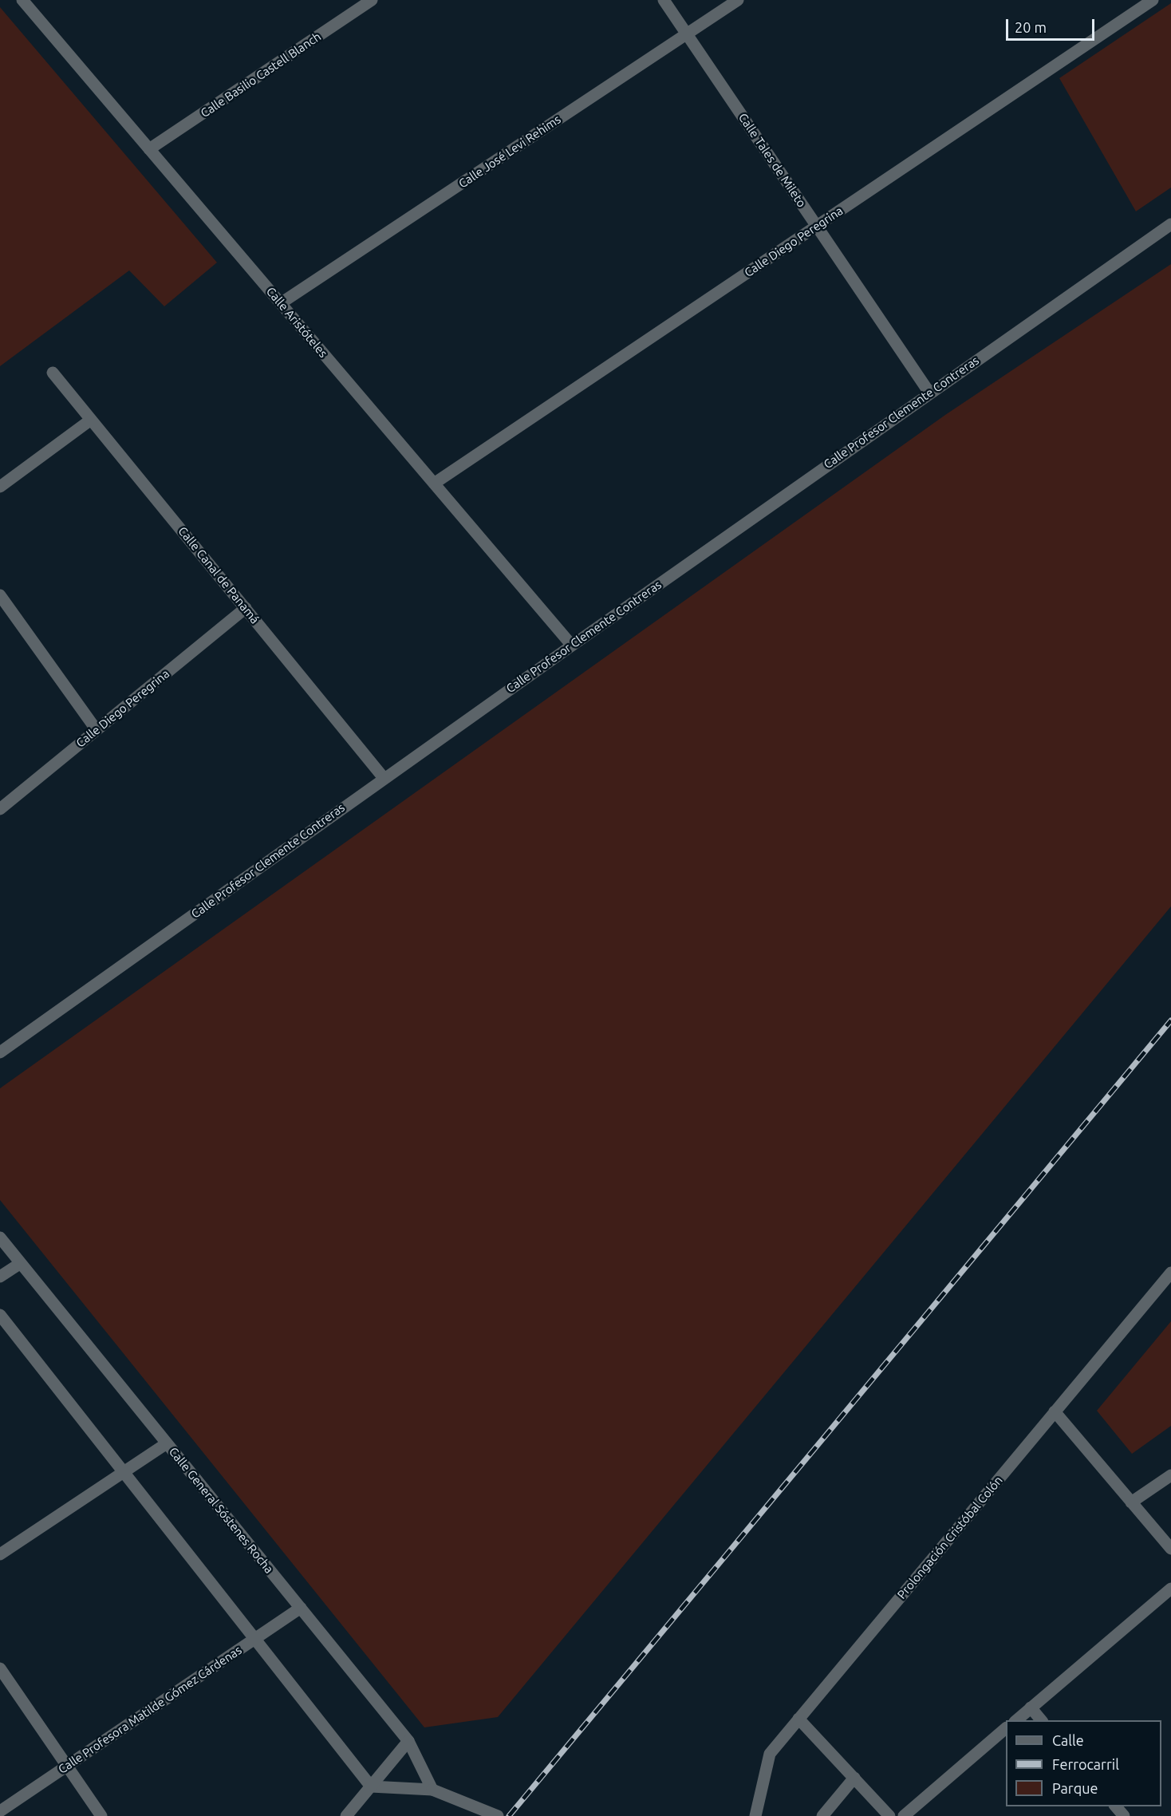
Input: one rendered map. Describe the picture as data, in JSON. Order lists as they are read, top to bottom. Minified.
{"streets":{"street":["Calle Basilio Castell Blanch","Calle José Levi Rehims","Calle Tales de Mileto","Calle Diego Peregrina","Calle Aristóteles","Calle Profesor Clemente Contreras","Calle Canal de Panamá","Calle General Sóstenes Rocha","Prolongación Cristóbal Colón","Calle Profesora Matilde Gómez Cárdenas"]},"crossings":[["Calle Basilio Castell Blanch","Calle Aristóteles"],["Calle José Levi Rehims","Calle Tales de Mileto"],["Calle José Levi Rehims","Calle Aristóteles"],["Calle Tales de Mileto","Calle Diego Peregrina"],["Calle Tales de Mileto","Calle Profesor Clemente Contreras"],["Calle Diego Peregrina","Calle Aristóteles"],["Calle Diego Peregrina","Calle Canal de Panamá"],["Calle Aristóteles","Calle Profesor Clemente Contreras"],["Calle Profesor Clemente Contreras","Calle Canal de Panamá"],["Calle General Sóstenes Rocha","Calle Profesora Matilde Gómez Cárdenas"]],"legend":["Calle","Ferrocarril","Parque"],"scale_bar":"20 m"}
